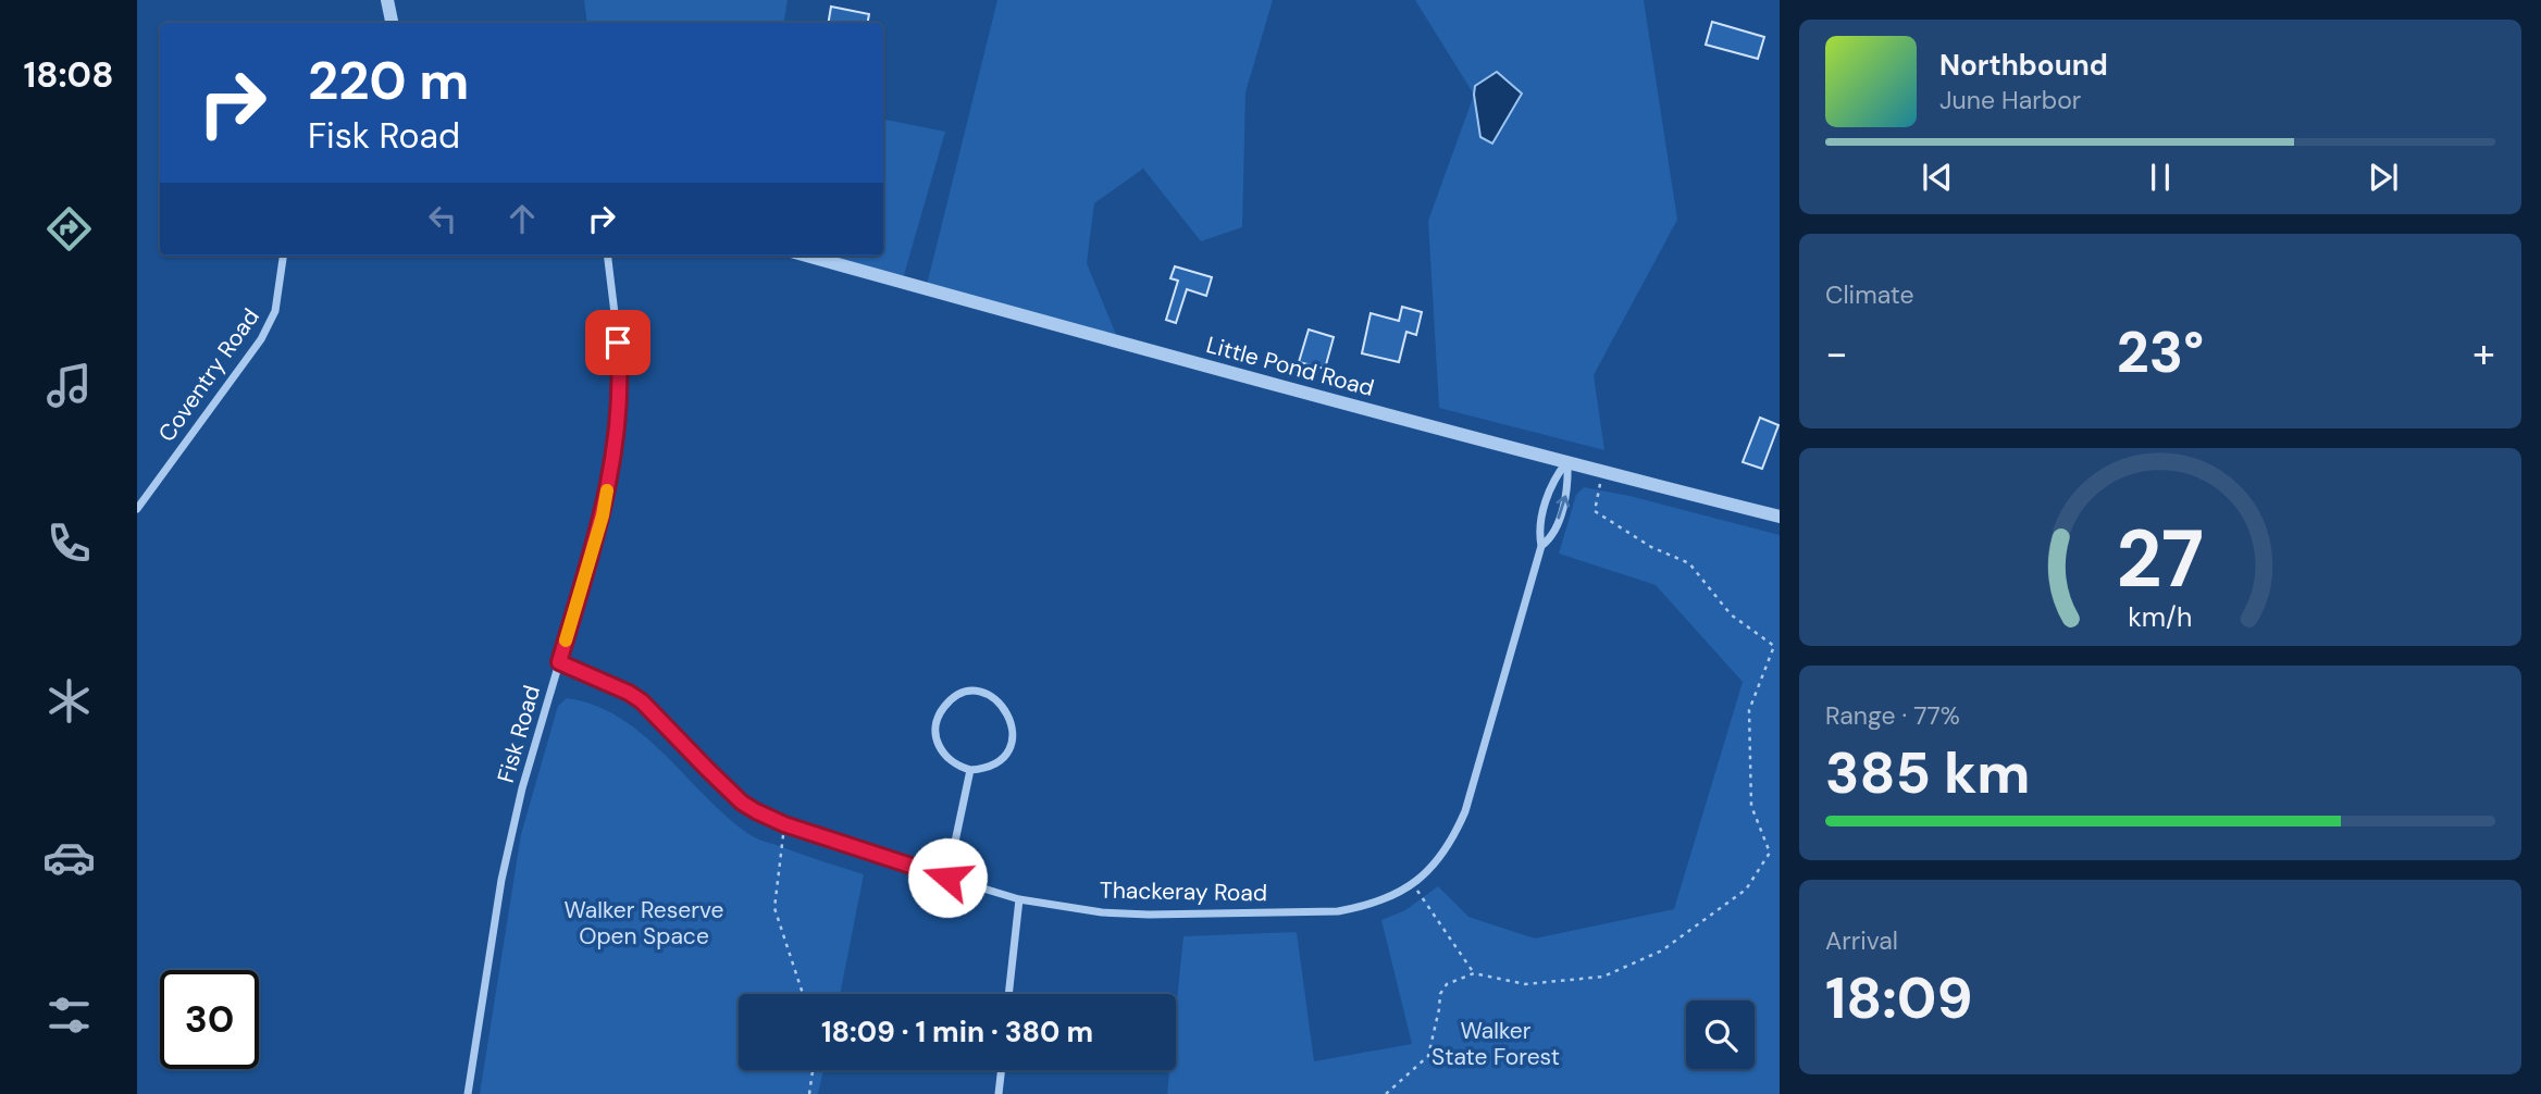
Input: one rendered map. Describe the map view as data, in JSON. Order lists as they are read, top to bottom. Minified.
{"streets":{"street":["Little Pond Road","Coventry Road","Fisk Road","Thackeray Road"]},"crossings":[["Little Pond Road","Thackeray Road"],["Fisk Road","Thackeray Road"]],"parks":["Walker Reserve Open Space","Walker State Forest"],"page":{"tabs":"18:08","turn":["220 m","Fisk Road"],"song":["Northbound","June Harbor"],"tile":["Climate",["Range · 77%","385 km"],["Arrival","18:09"]],"heat":["−","23°","+"],"limit":"30","trip":"18:09 · 1 min · 380 m","gauge":["27","km/h"]}}
